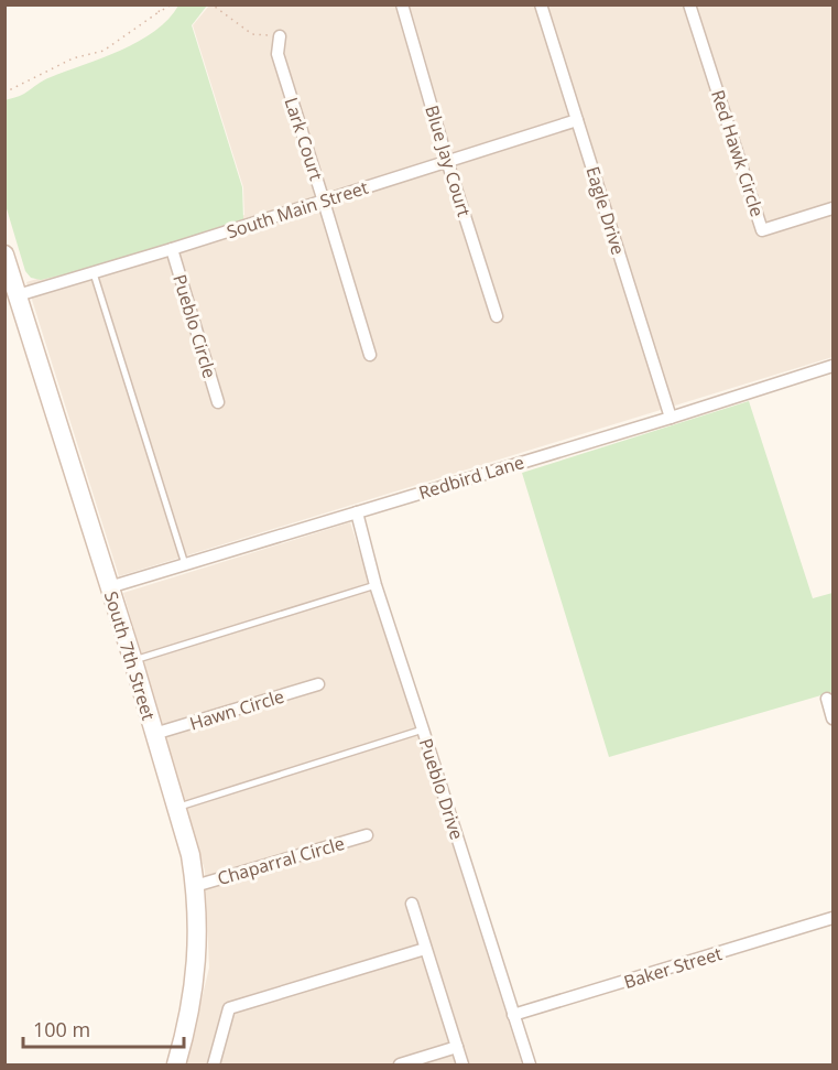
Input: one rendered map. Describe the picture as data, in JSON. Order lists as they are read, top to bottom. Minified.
{"streets":{"main road":["South 7th Street"],"street":["Lark Court","Red Hawk Circle","Blue Jay Court","South Main Street","Eagle Drive","Pueblo Circle","Redbird Lane","Hawn Circle","Pueblo Drive","Chaparral Circle","Baker Street"]},"crossings":[["Lark Court","South Main Street"],["Blue Jay Court","South Main Street"],["South Main Street","Eagle Drive"],["South Main Street","Pueblo Circle"],["South Main Street","South 7th Street"],["Eagle Drive","Redbird Lane"],["Redbird Lane","South 7th Street"],["Redbird Lane","Pueblo Drive"],["South 7th Street","Hawn Circle"],["South 7th Street","Chaparral Circle"],["Pueblo Drive","Baker Street"]],"scale_bar":"100 m"}
